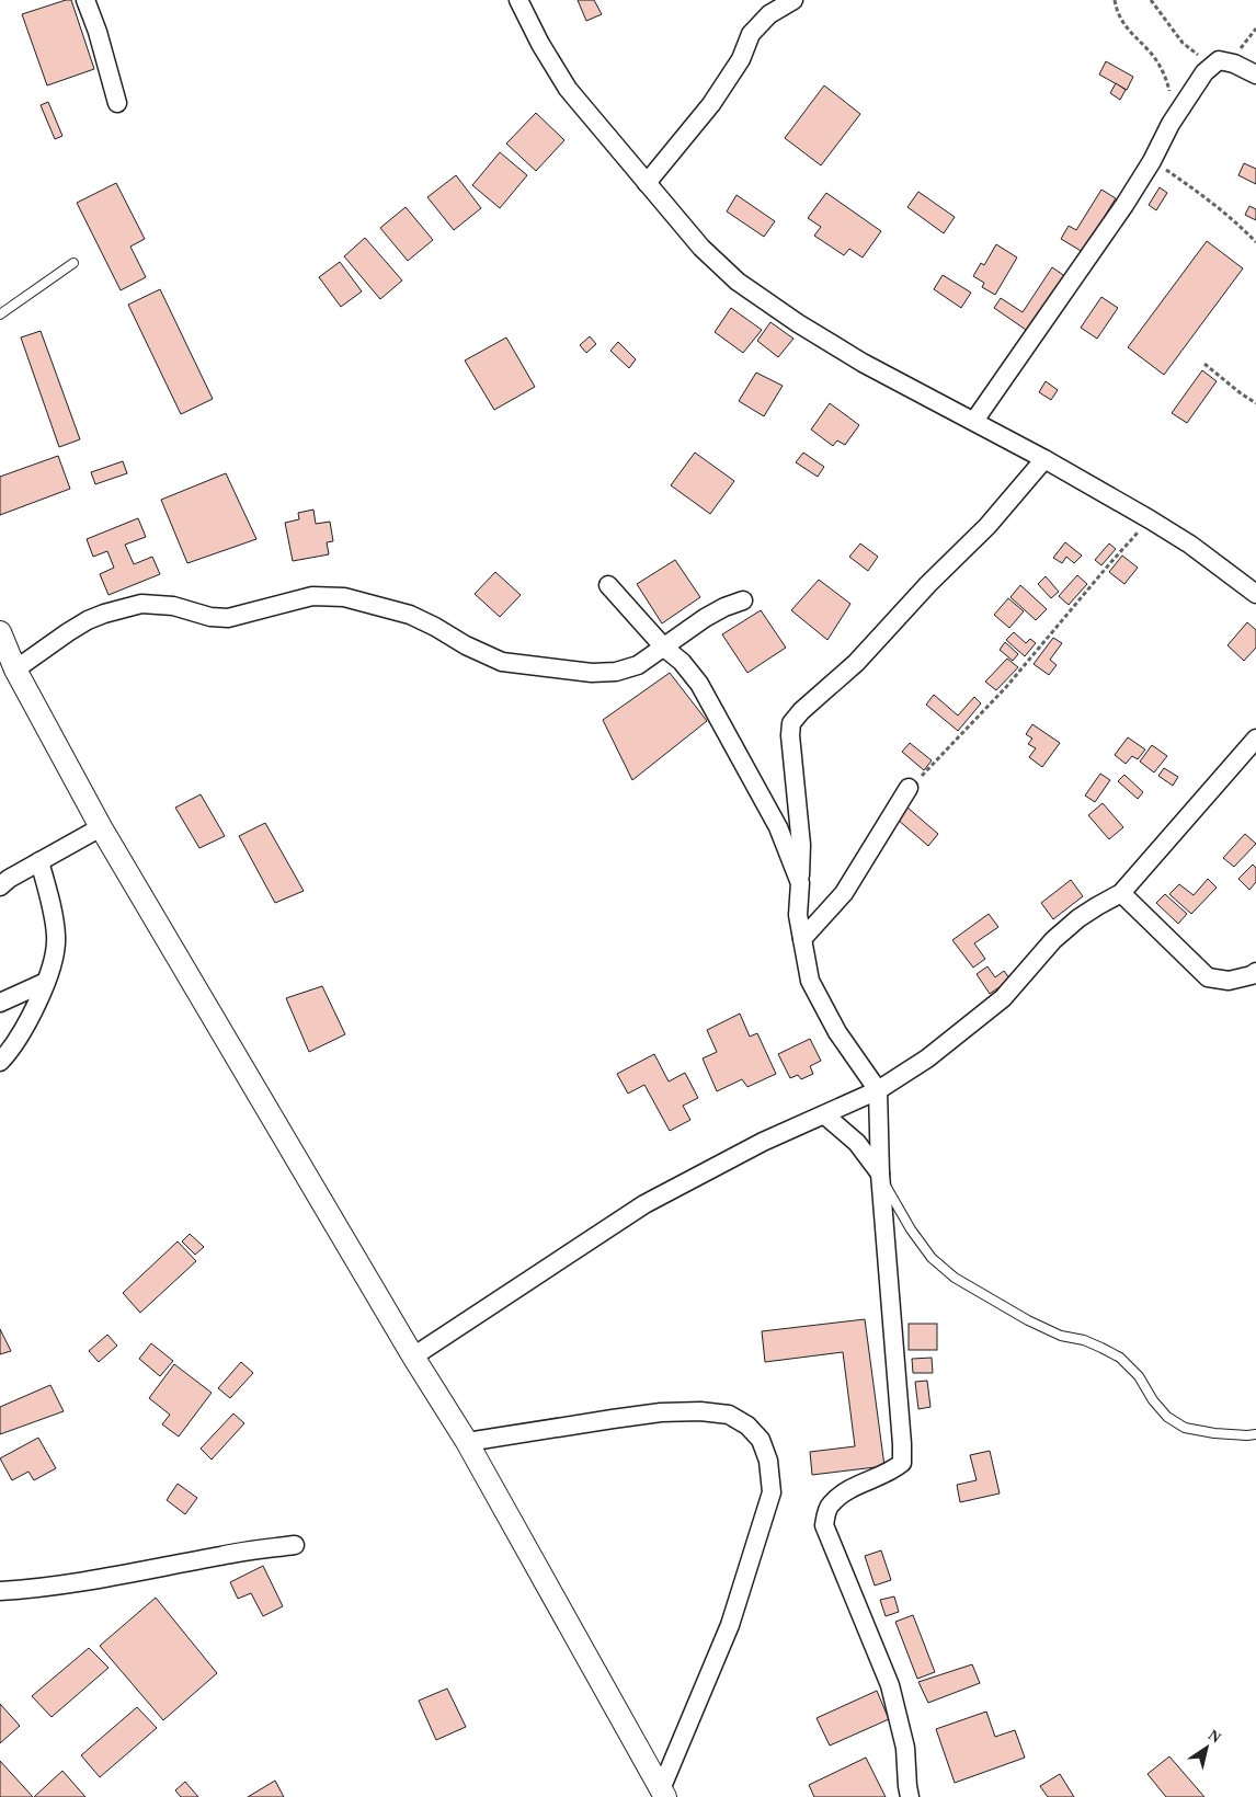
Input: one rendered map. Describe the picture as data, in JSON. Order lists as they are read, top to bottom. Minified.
{"north":"top right"}
